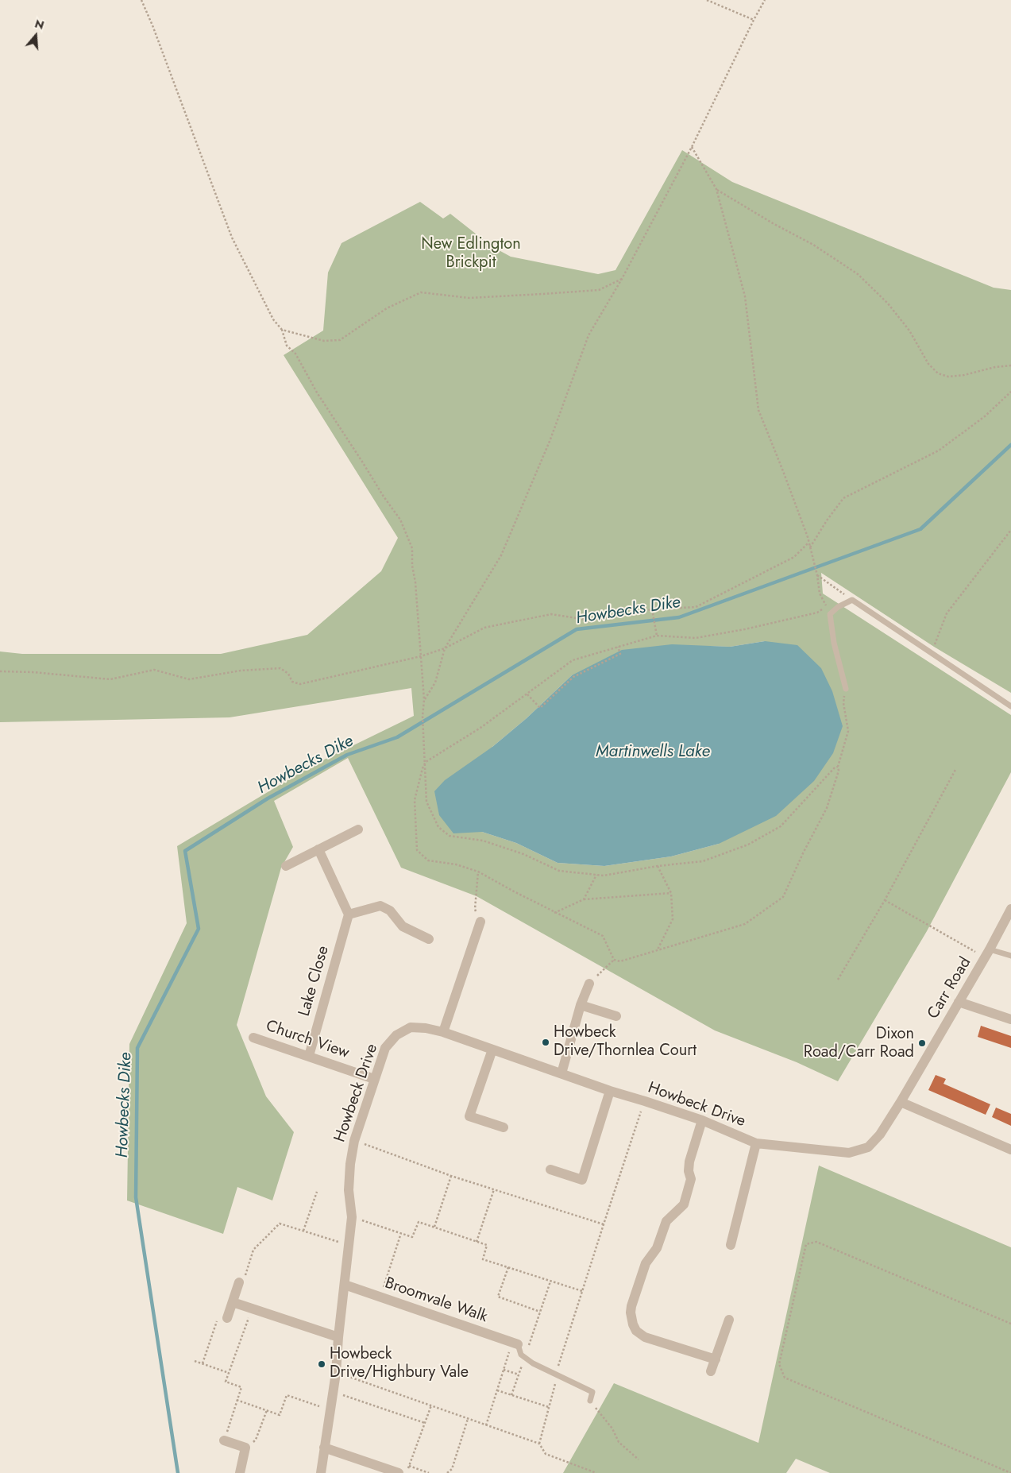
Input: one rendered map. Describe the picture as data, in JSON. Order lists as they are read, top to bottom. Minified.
{"streets":{"street":["Lake Close","Carr Road","Church View","Howbeck Drive","Broomvale Walk"]},"crossings":[["Lake Close","Church View"],["Carr Road","Howbeck Drive"],["Church View","Howbeck Drive"],["Howbeck Drive","Broomvale Walk"]],"water":["Howbecks Dike","Martinwells Lake"],"parks":["New Edlington Brickpit"],"places":["Howbeck Drive/Thornlea Court","Dixon Road/Carr Road","Howbeck Drive/Highbury Vale"],"north":"top"}
